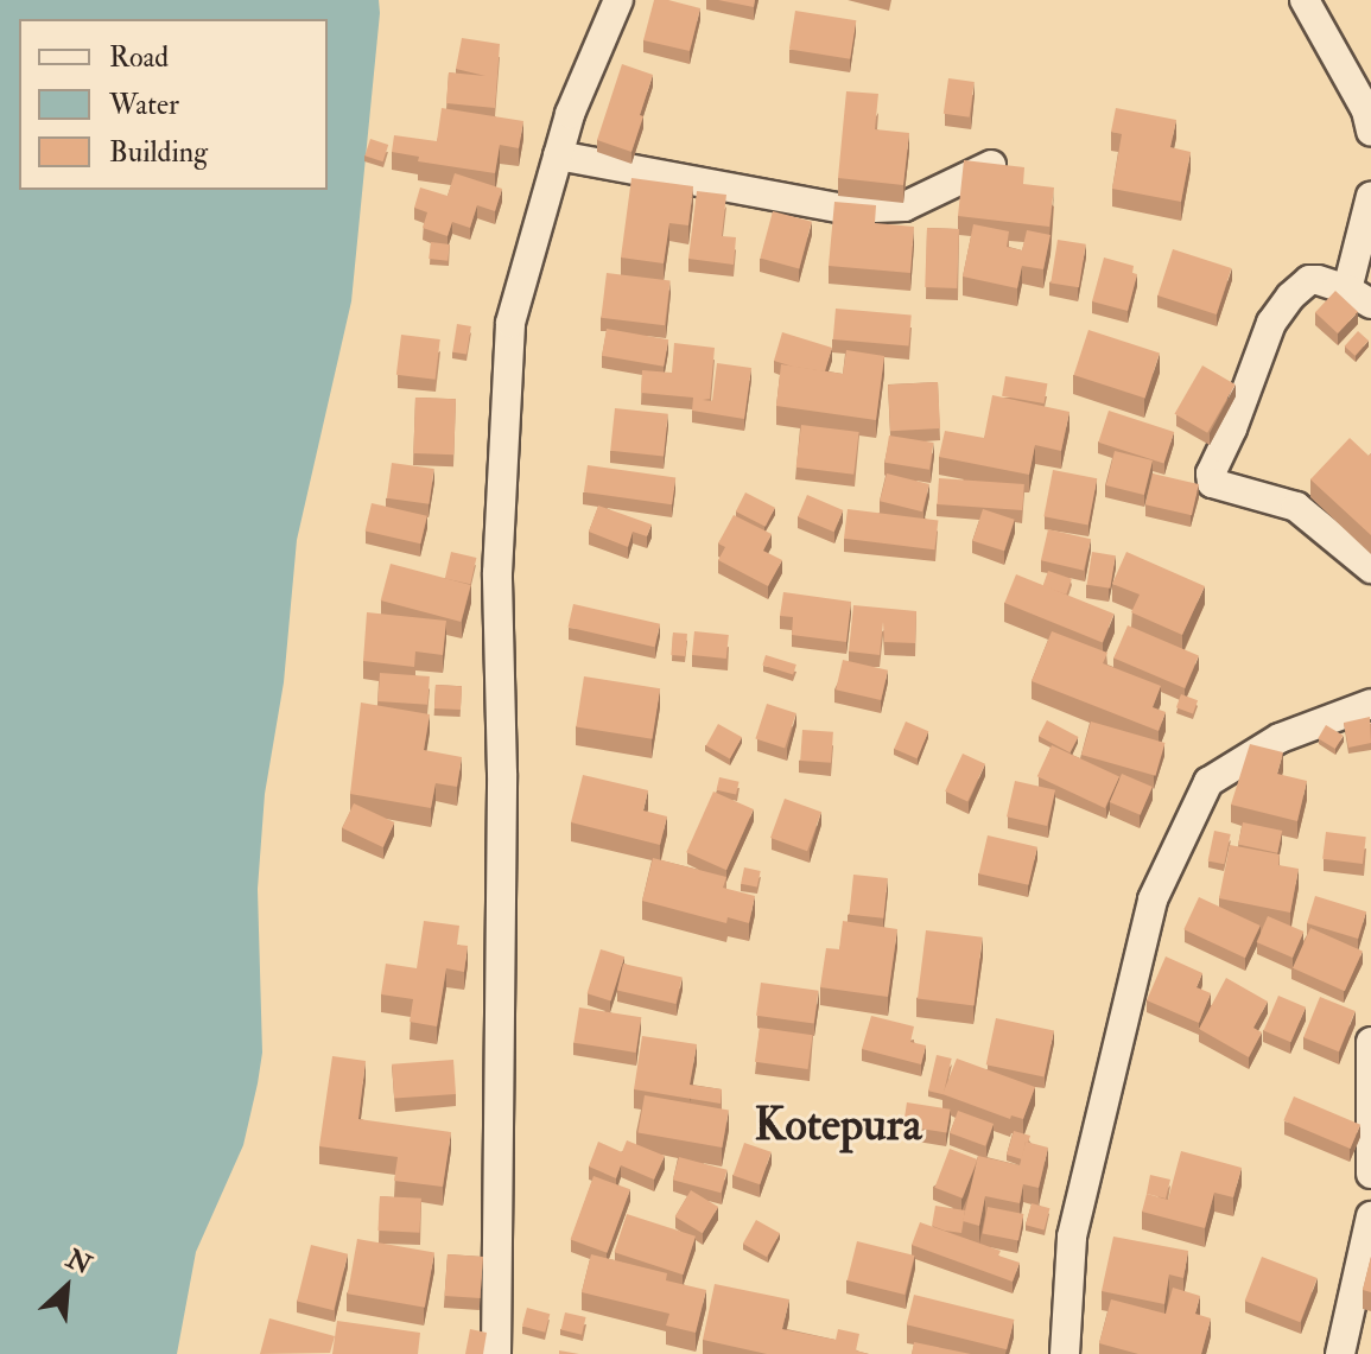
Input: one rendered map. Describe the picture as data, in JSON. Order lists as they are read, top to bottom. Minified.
{"districts":["Kotepura"],"legend":["Road","Water","Building"],"north":"top right"}
